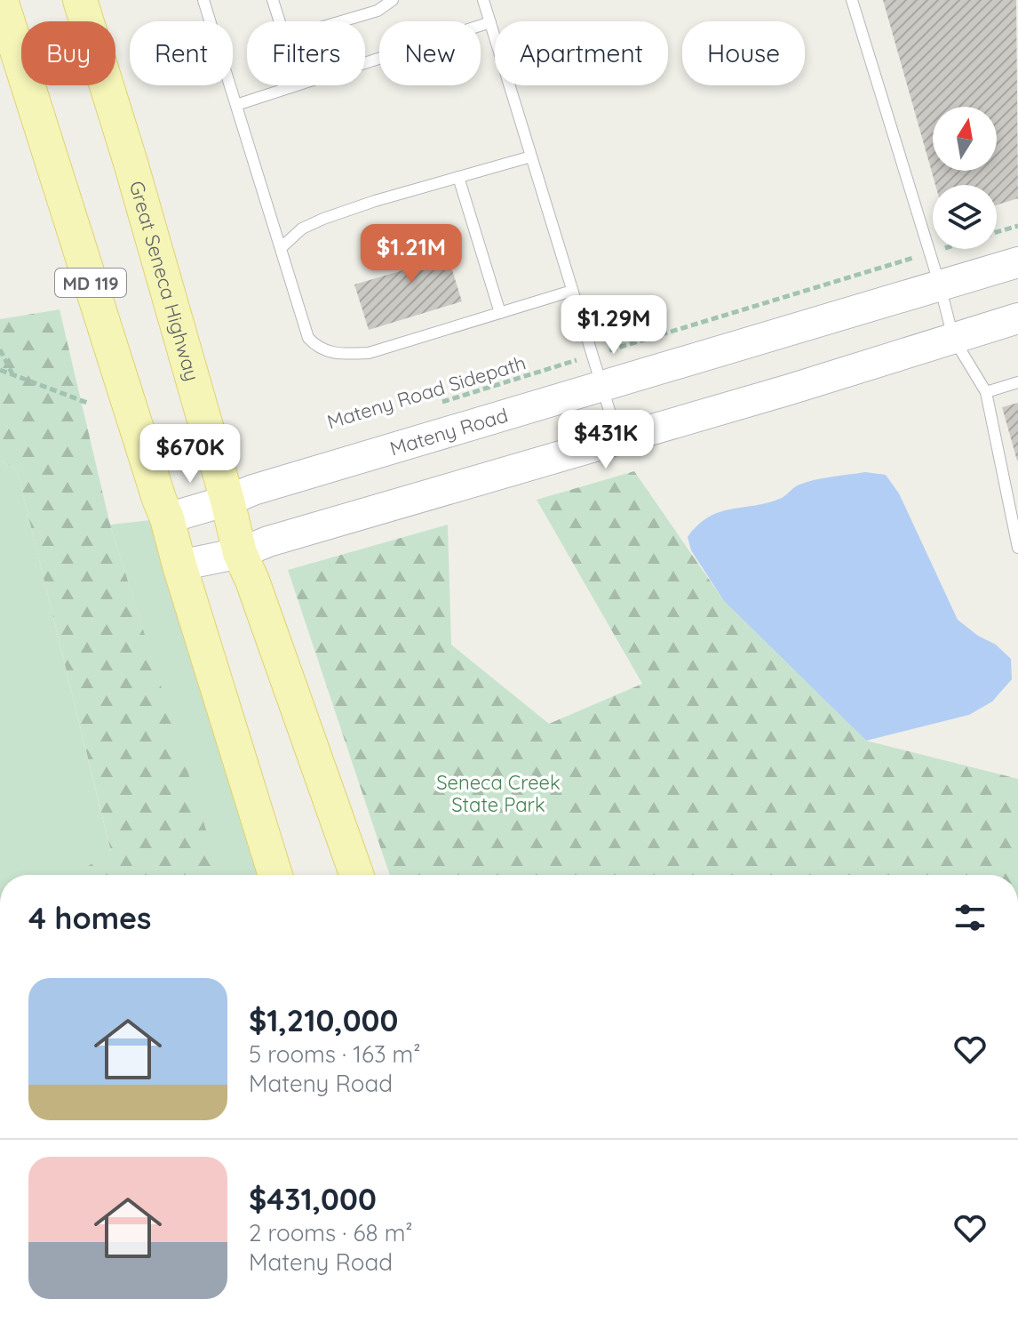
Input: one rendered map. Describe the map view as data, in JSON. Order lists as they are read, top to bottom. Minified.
{"streets":{"main road":["Great Seneca Highway","MD 119"],"street":["Mateny Road"],"path":["Mateny Road Sidepath"]},"crossings":[["Great Seneca Highway","Mateny Road"],["MD 119","Mateny Road"]],"parks":["Seneca Creek State Park"],"north":"top","page":{"chip":["Buy","Rent","Filters","New","Apartment","House"],"price":["$1.21M","$1.29M","$431K","$670K"],"heading":"4 homes","list":[{"name":"$1,210,000","note":"5 rooms · 163 m² · Mateny Road"},{"name":"$431,000","note":"2 rooms · 68 m² · Mateny Road"}]}}
